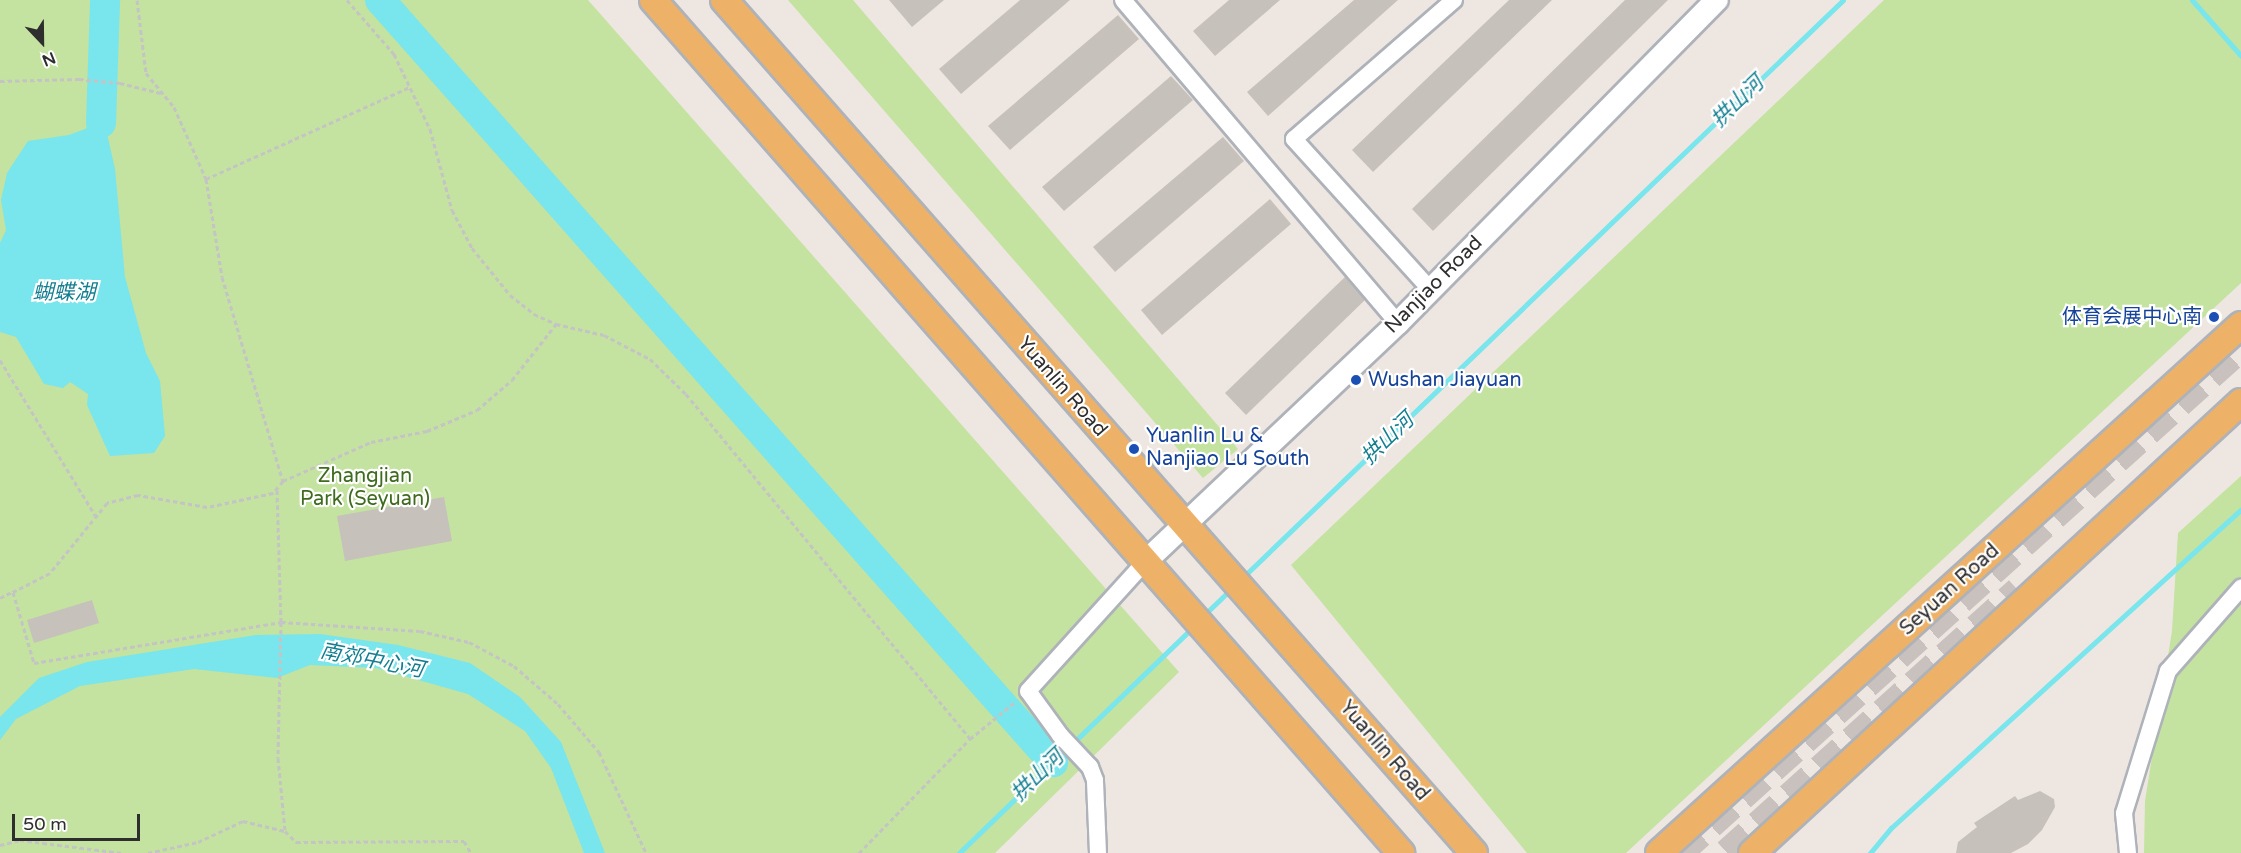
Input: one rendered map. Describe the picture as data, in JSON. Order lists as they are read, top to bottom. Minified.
{"streets":{"main road":["Yuanlin Road","Seyuan Road"],"street":["Nanjiao Road"]},"crossings":[["Nanjiao Road","Yuanlin Road"]],"water":["拱山河","蝴蝶湖","南郊中心河"],"parks":["Zhangjian Park (Seyuan)"],"places":["体育会展中心南","Wushan Jiayuan","Yuanlin Lu & Nanjiao Lu South"],"scale_bar":"50 m","north":"bottom"}
